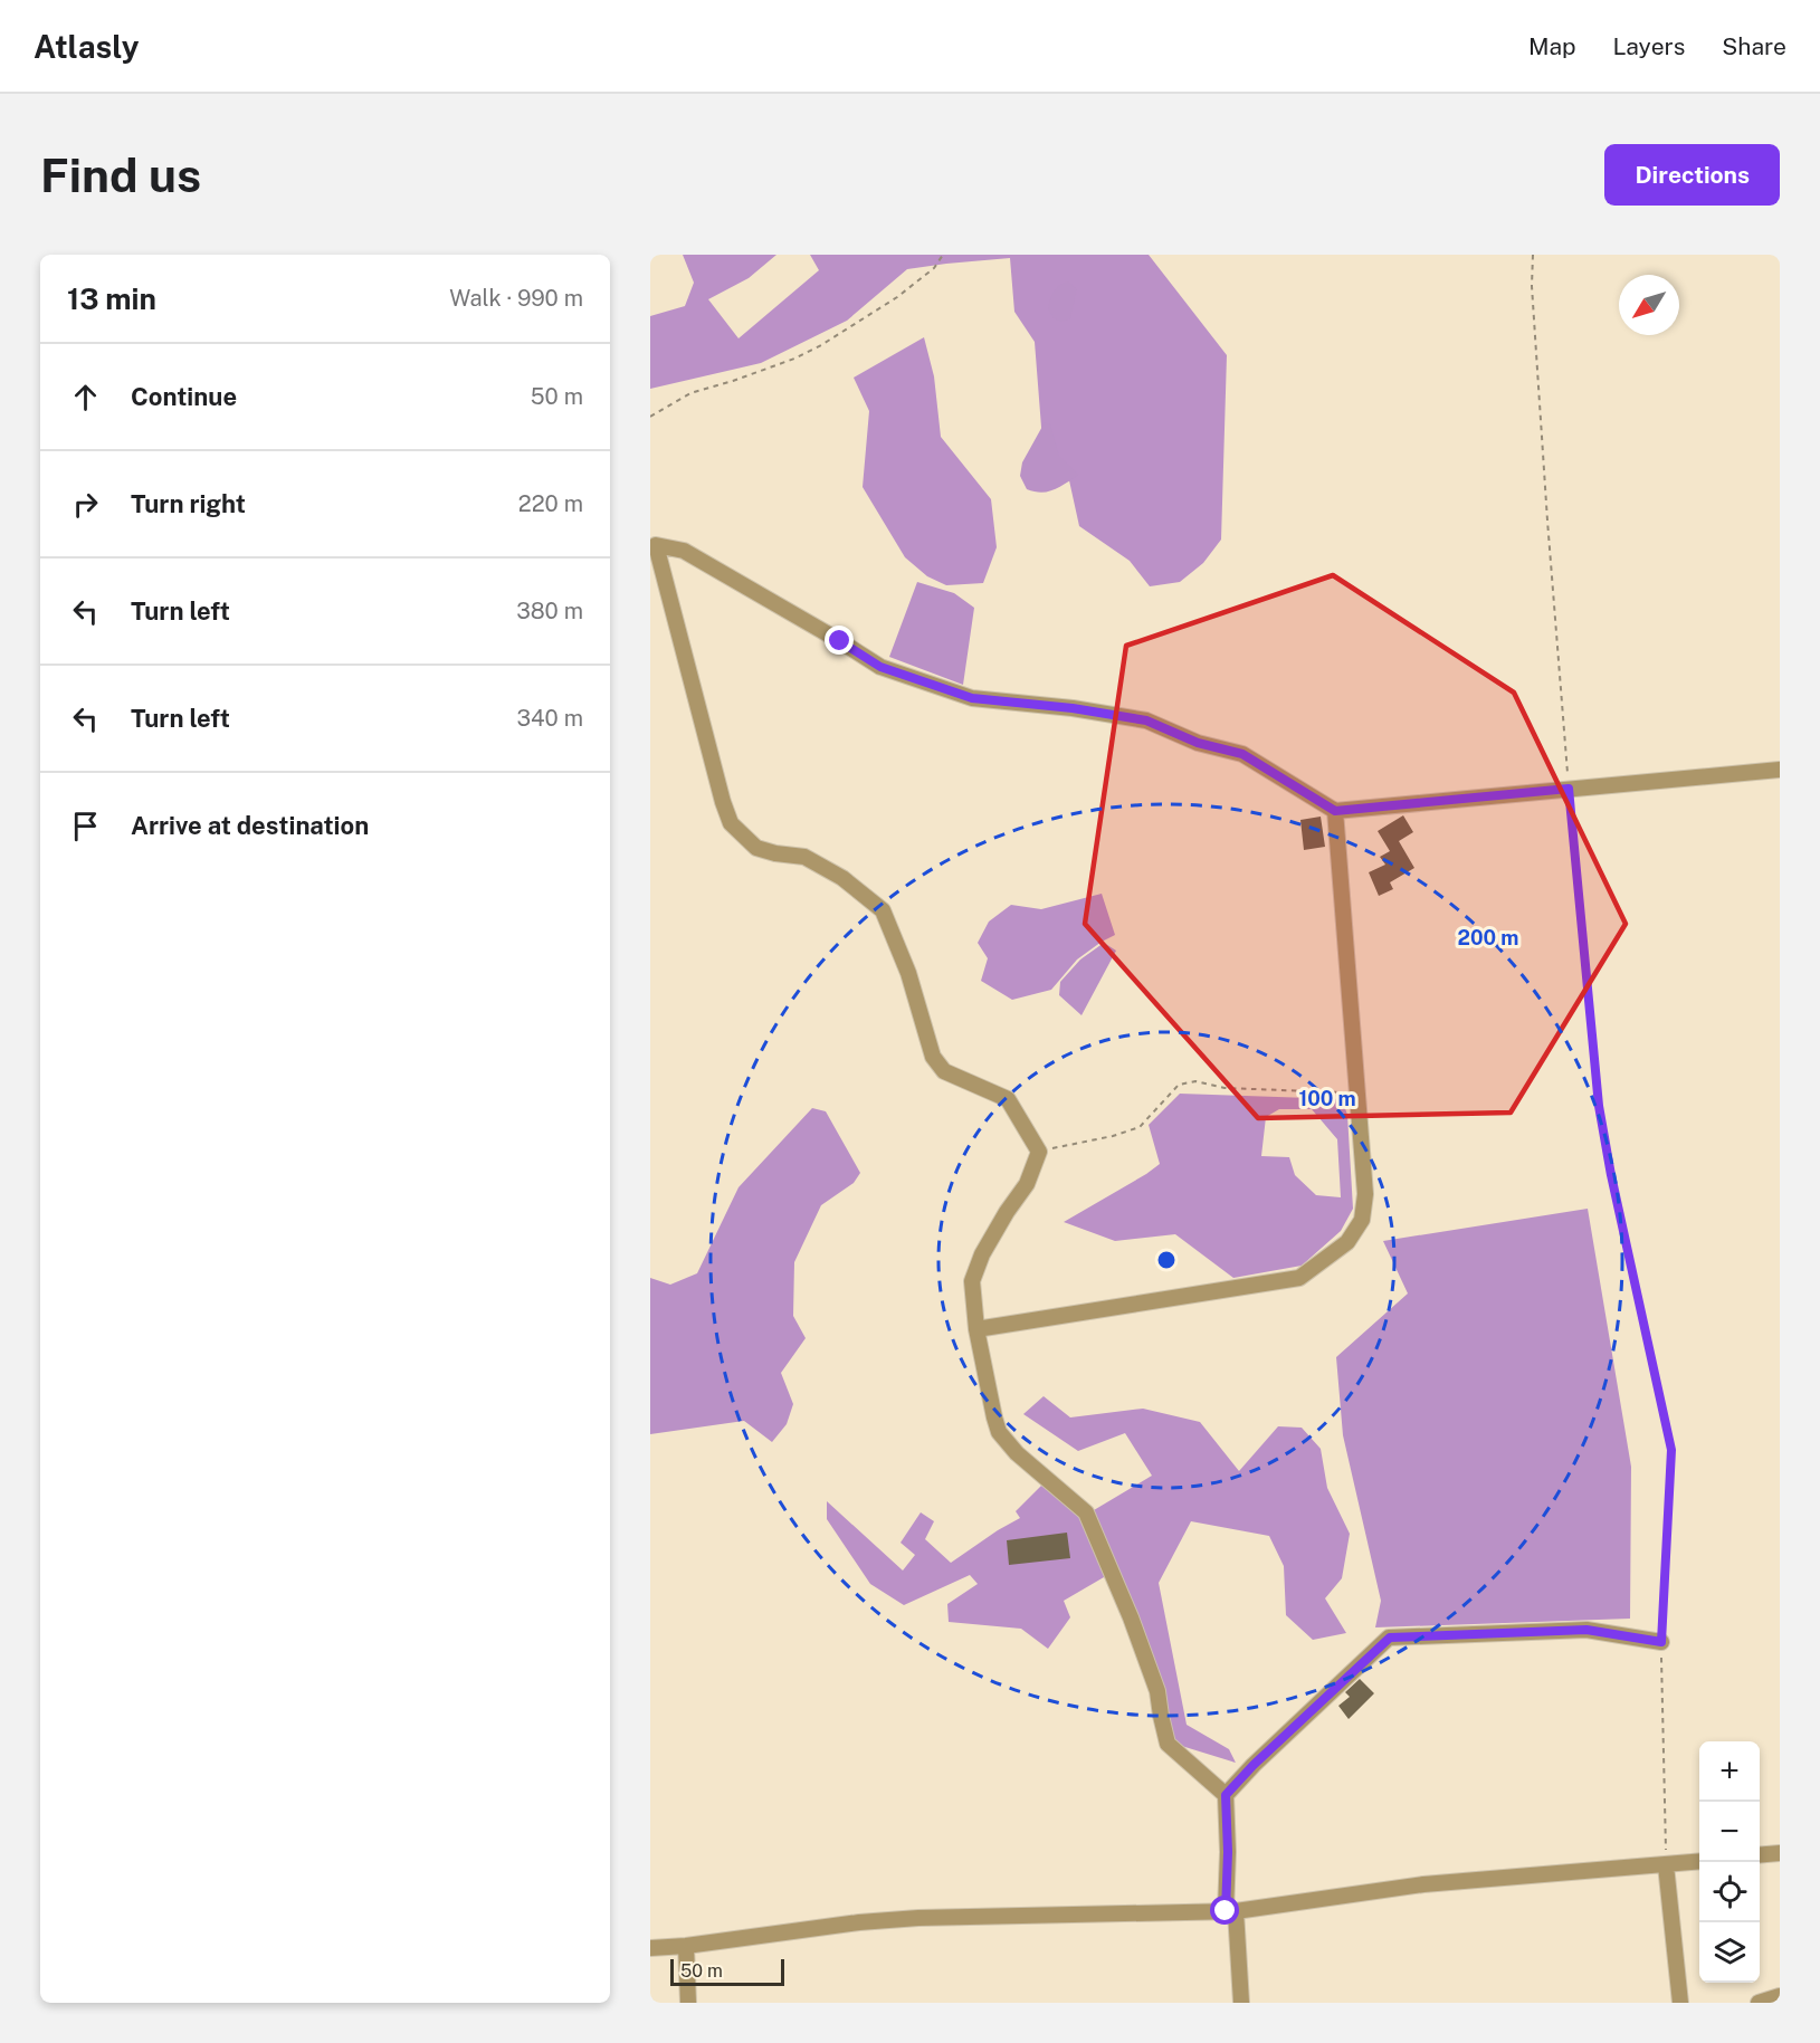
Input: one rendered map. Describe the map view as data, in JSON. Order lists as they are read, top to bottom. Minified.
{"scale_bar":"50 m","north":"bottom left","page":{"header":"Atlasly","nav":["Map","Layers","Share"],"buttons":"Directions","title":"Find us","heading":["13 min","Walk · 990 m"],"list":[["Continue","50 m"],["Turn right","220 m"],["Turn left","380 m"],["Turn left","340 m"],"Arrive at destination"],"map_buttons":["+","−"],"scale":"50 m"},"rings":["200 m","100 m"]}
